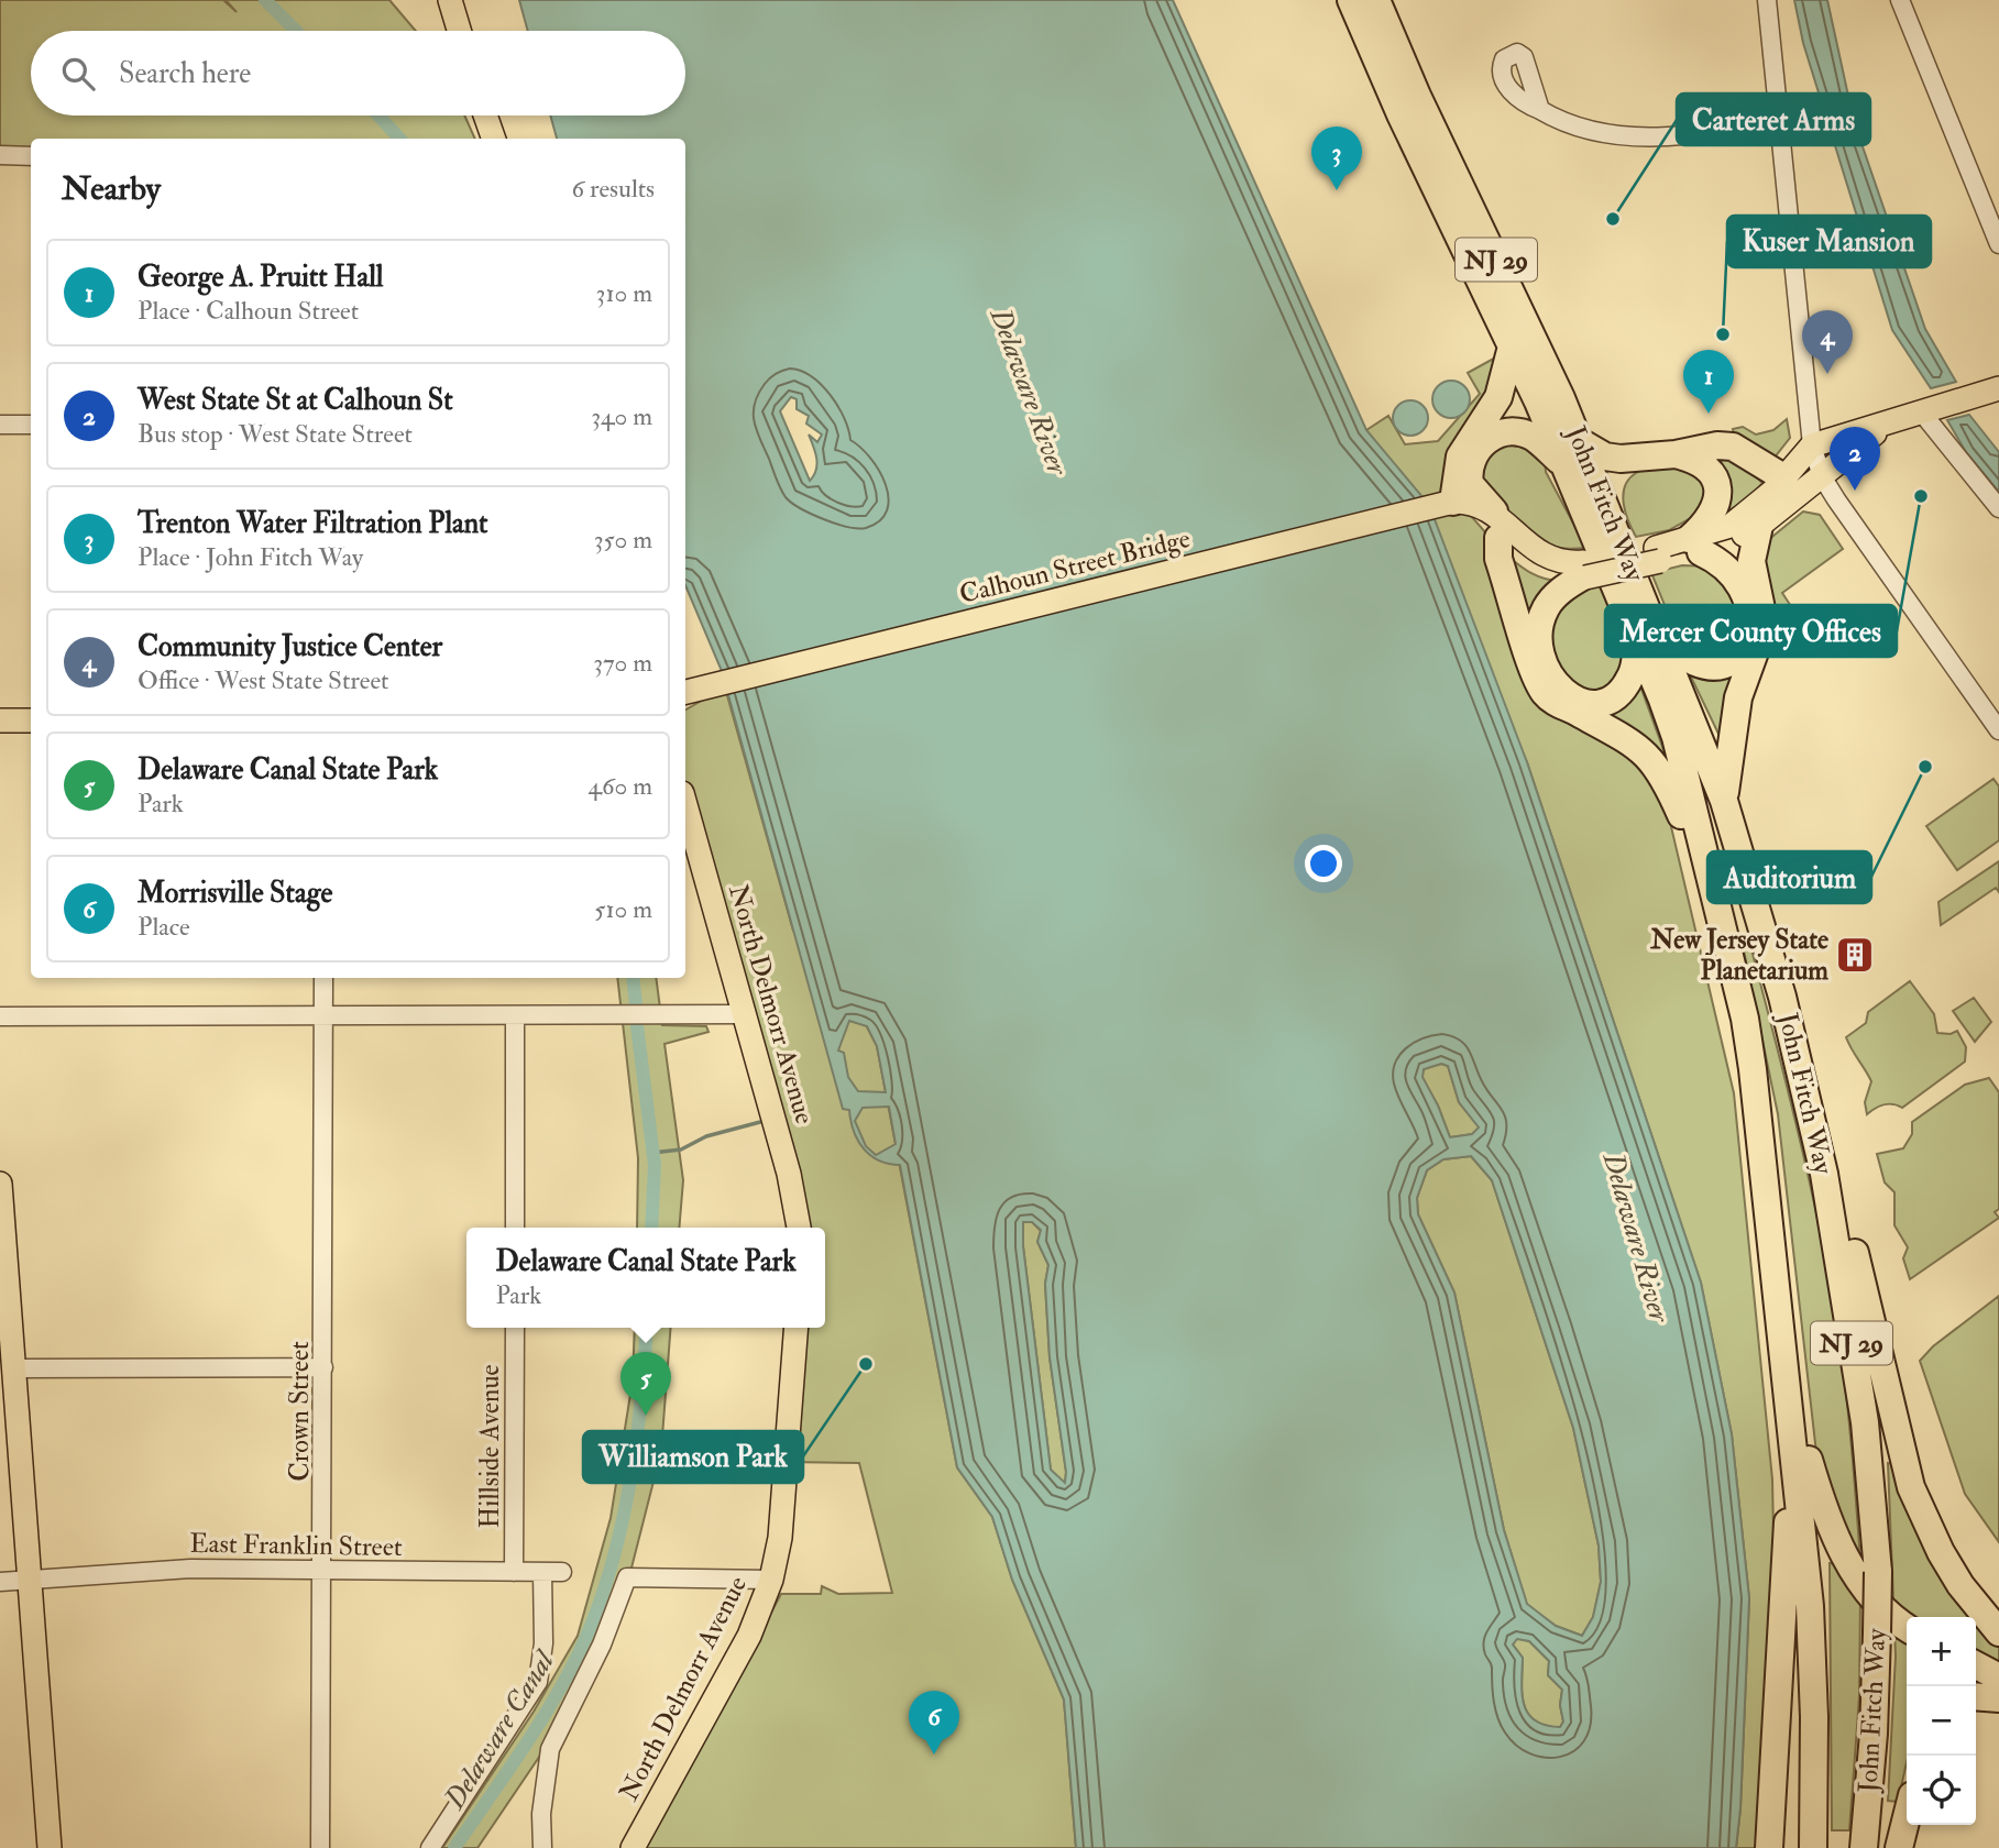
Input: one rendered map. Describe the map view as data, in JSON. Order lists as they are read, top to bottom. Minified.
{"streets":{"highway":["NJ 29","John Fitch Way"],"main road":["Calhoun Street Bridge","North Delmorr Avenue"],"street":["Crown Street","Hillside Avenue","East Franklin Street"]},"crossings":[["Crown Street","East Franklin Street"],["Hillside Avenue","East Franklin Street"]],"water":["Delaware River","Delaware Canal"],"places":{"other":["Carteret Arms","Kuser Mansion","Mercer County Offices","Auditorium","Williamson Park"],"building":["New Jersey State Planetarium"]},"page":{"search":"Search here","pins":["3","4","1","2","5","6"],"heading":["Nearby","6 results"],"list":[{"mark":"1","name":"George A. Pruitt Hall","note":"Place · Calhoun Street","value":"310 m"},{"mark":"2","name":"West State St at Calhoun St","note":"Bus stop · West State Street","value":"340 m"},{"mark":"3","name":"Trenton Water Filtration Plant","note":"Place · John Fitch Way","value":"350 m"},{"mark":"4","name":"Community Justice Center","note":"Office · West State Street","value":"370 m"},{"mark":"5","name":"Delaware Canal State Park","note":"Park","value":"460 m"},{"mark":"6","name":"Morrisville Stage","note":"Place","value":"510 m"}],"popup":["Delaware Canal State Park","Park"],"map_buttons":["+","−"]}}
